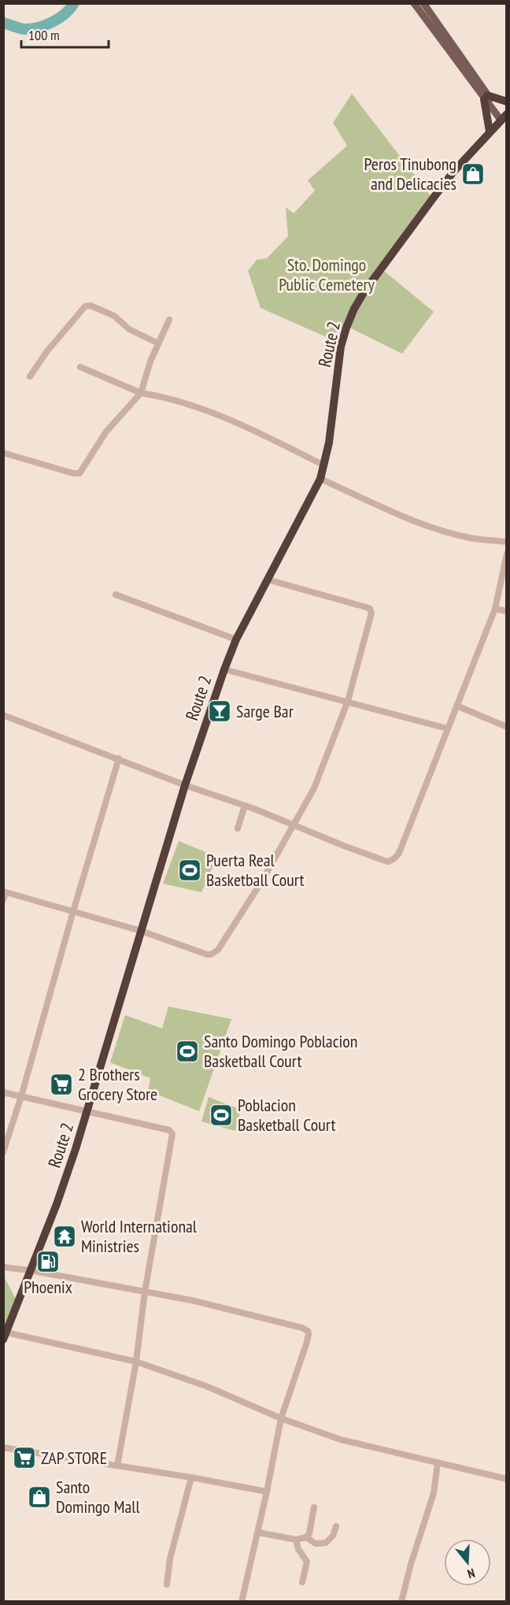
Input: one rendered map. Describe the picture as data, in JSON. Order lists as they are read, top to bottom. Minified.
{"streets":{"highway":["Route 2"]},"parks":["Sto. Domingo Public Cemetery"],"places":{"shop":["Peros Tinubong and Delicacies","Santo Domingo Mall"],"bar":["Sarge Bar"],"sports":["Puerta Real Basketball Court","Santo Domingo Poblacion Basketball Court","Poblacion Basketball Court"],"supermarket":["2 Brothers Grocery Store","ZAP STORE"],"temple":["World International Ministries"],"fuel station":["Phoenix"]},"scale_bar":"100 m","north":"bottom"}
